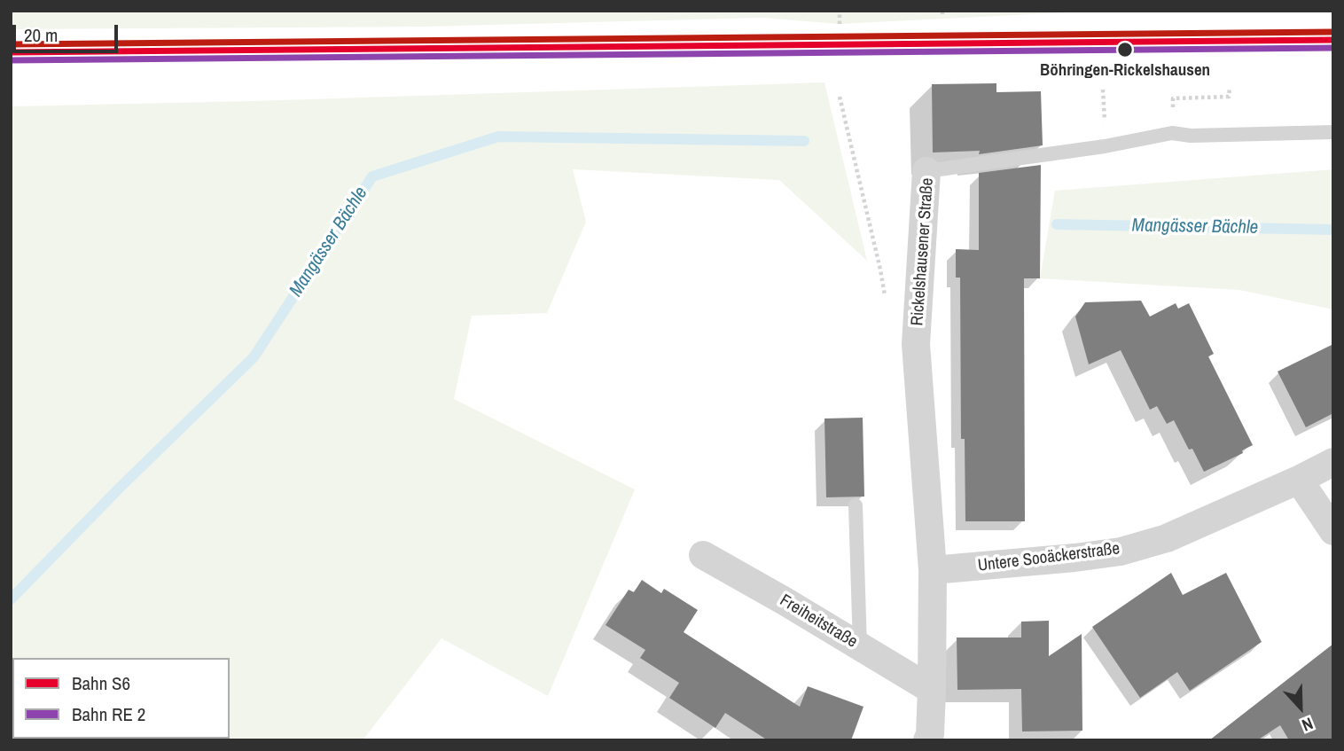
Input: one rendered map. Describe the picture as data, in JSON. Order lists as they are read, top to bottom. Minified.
{"streets":{"street":["Rickelshausener Straße","Untere Sooäckerstraße","Freiheitstraße"]},"crossings":[["Rickelshausener Straße","Untere Sooäckerstraße"],["Rickelshausener Straße","Freiheitstraße"]],"water":["Mangässer Bächle"],"places":["Böhringen-Rickelshausen"],"lines":["rail line S6"],"legend":["Bahn S6","Bahn RE 2"],"scale_bar":"20 m","north":"bottom"}
